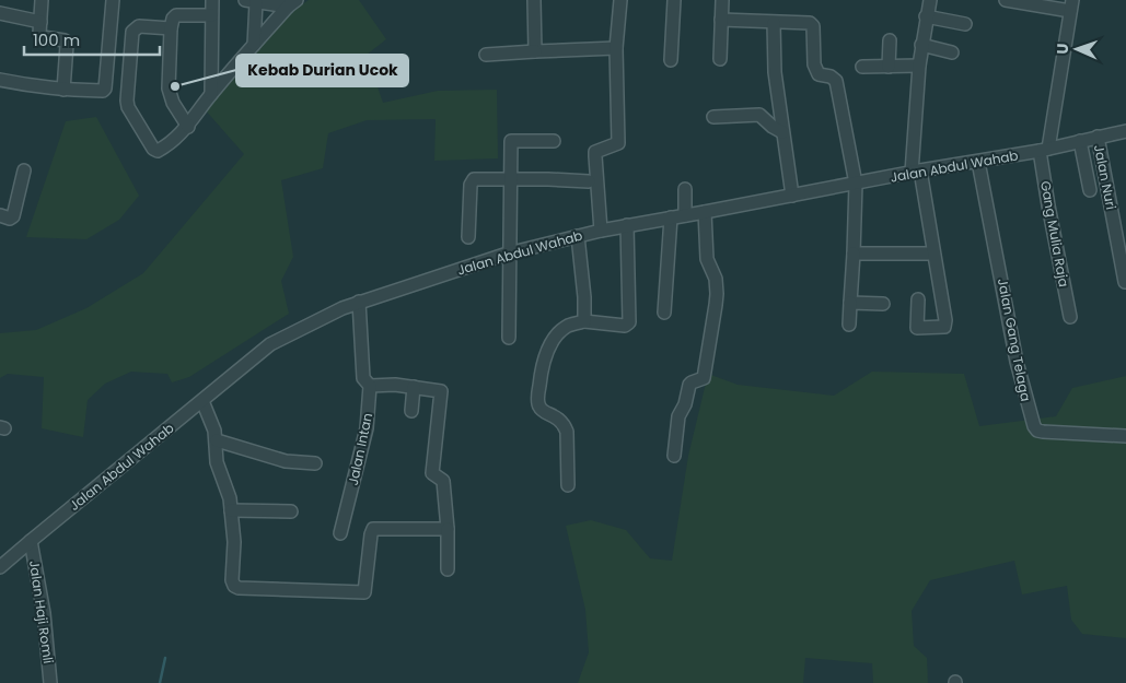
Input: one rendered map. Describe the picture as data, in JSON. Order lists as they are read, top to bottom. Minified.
{"streets":{"street":["Jalan Abdul Wahab","Jalan Nuri","Gang Mulia Raja","Jalan Gang Telaga","Jalan Intan","Jalan Haji Romli"]},"crossings":[["Jalan Abdul Wahab","Jalan Nuri"],["Jalan Abdul Wahab","Gang Mulia Raja"],["Jalan Abdul Wahab","Jalan Gang Telaga"],["Jalan Abdul Wahab","Jalan Intan"],["Jalan Abdul Wahab","Jalan Haji Romli"]],"places":["Kebab Durian Ucok"],"scale_bar":"100 m","north":"left"}
